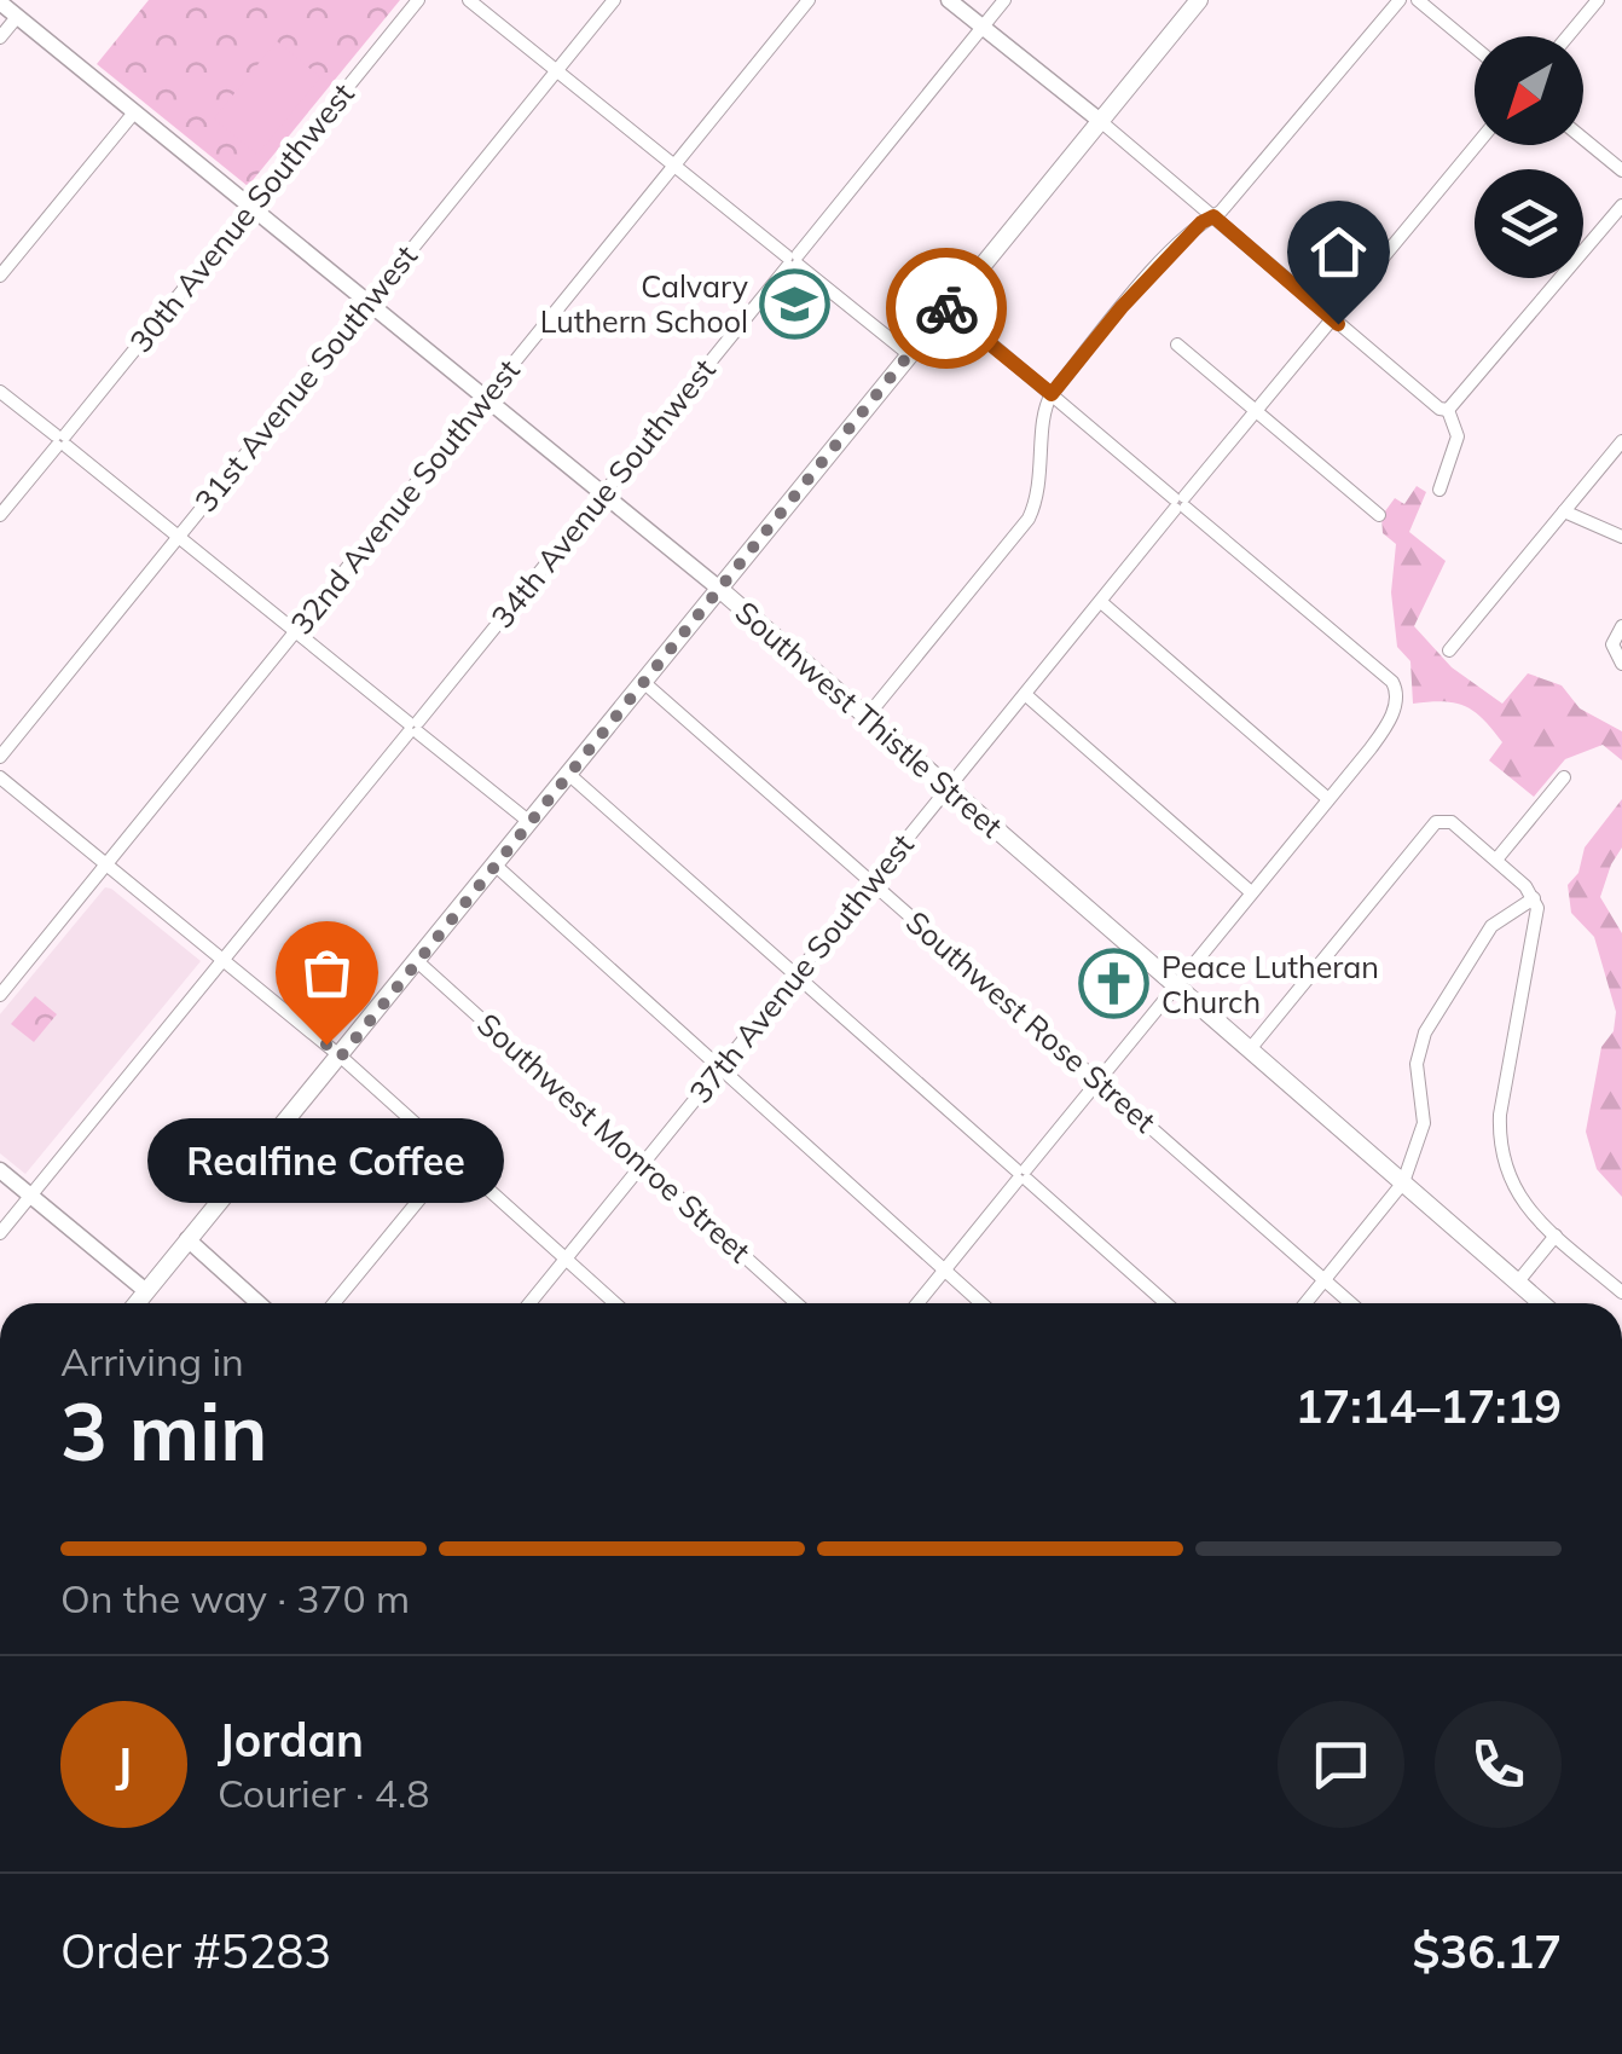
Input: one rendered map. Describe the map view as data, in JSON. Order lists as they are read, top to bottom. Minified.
{"streets":{"main road":["Southwest Thistle Street"],"street":["30th Avenue Southwest","31st Avenue Southwest","34th Avenue Southwest","32nd Avenue Southwest","37th Avenue Southwest","Southwest Rose Street","Southwest Monroe Street"]},"crossings":[["30th Avenue Southwest","Southwest Thistle Street"],["31st Avenue Southwest","Southwest Thistle Street"],["34th Avenue Southwest","Southwest Thistle Street"],["32nd Avenue Southwest","Southwest Thistle Street"],["Southwest Thistle Street","37th Avenue Southwest"],["37th Avenue Southwest","Southwest Rose Street"],["37th Avenue Southwest","Southwest Monroe Street"]],"places":{"school or university":["Calvary Luthern School"],"church":["Peace Lutheran Church"],"other":["Realfine Coffee"]},"north":"bottom left","page":{"bubble":"Realfine Coffee","heading":["3 min","Arriving in","17:14–17:19"],"panel":["Jordan","Courier · 4.8","Order #5283","$36.17"],"bar":"On the way · 370 m","round":"J"}}
